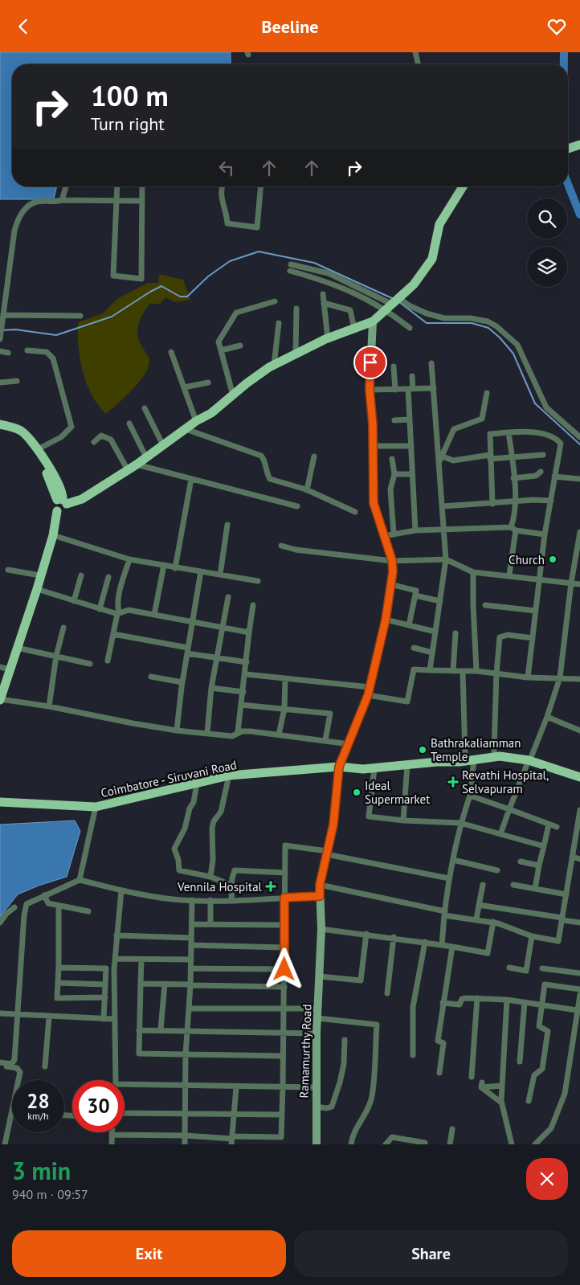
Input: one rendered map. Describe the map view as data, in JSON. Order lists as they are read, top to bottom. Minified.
{"streets":{"main road":["Coimbatore - Siruvani Road","Ramamurthy Road"]},"crossings":[["Coimbatore - Siruvani Road","Ramamurthy Road"]],"places":{"other":["Church","Bathrakaliamman Temple","Ideal Supermarket"],"health":["Revathi Hospital, Selvapuram","Vennila Hospital"]},"page":{"header":"Beeline","turn":["100 m","Turn right"],"speed":"28 km/h","limit":"30","heading":["3 min","940 m · 09:57"],"buttons":["Exit","Share"]}}
